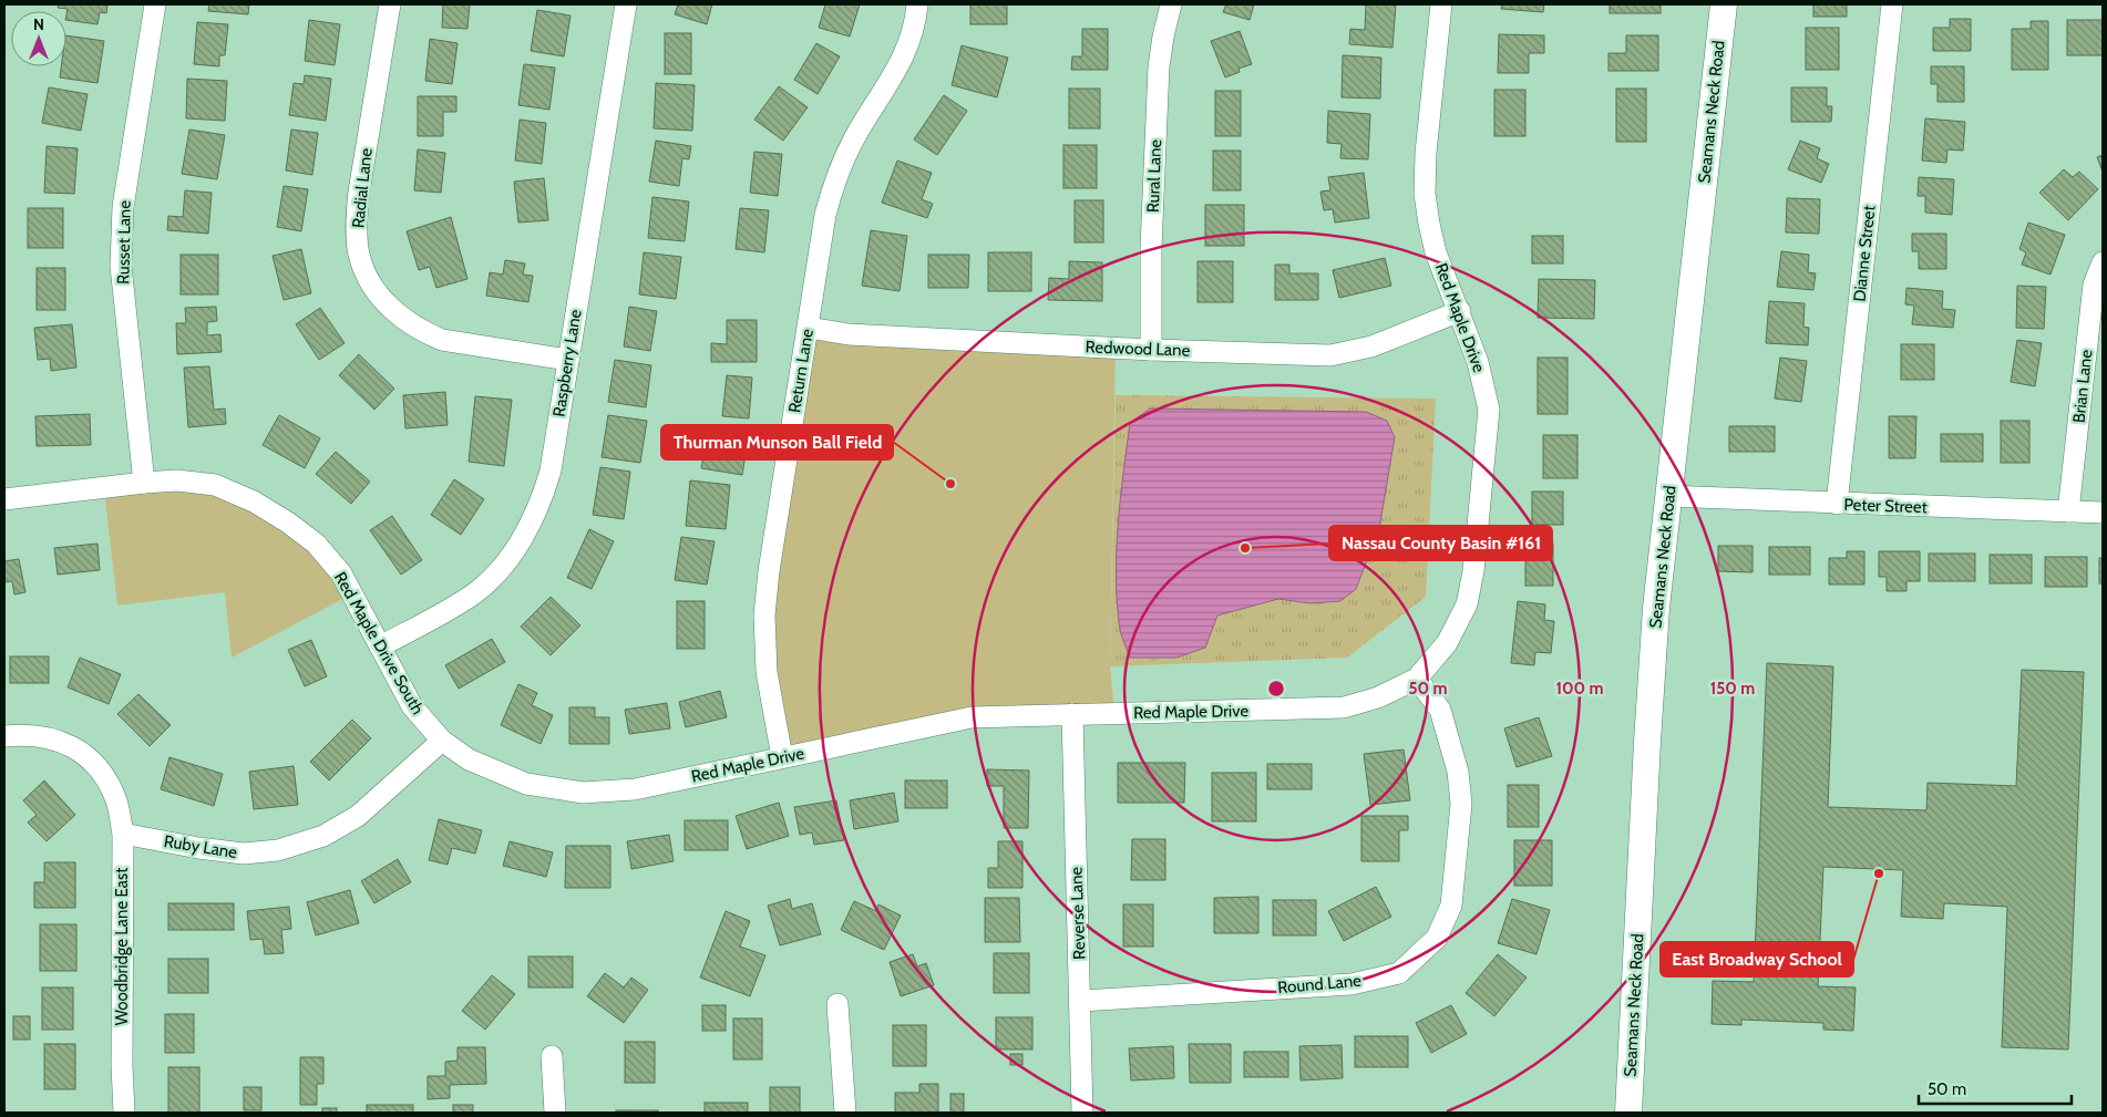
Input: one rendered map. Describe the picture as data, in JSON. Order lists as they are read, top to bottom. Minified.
{"streets":{"main road":["Seamans Neck Road"],"street":["Rural Lane","Radial Lane","Russet Lane","Dianne Street","Red Maple Drive","Redwood Lane","Raspberry Lane","Return Lane","Brian Lane","Peter Street","Red Maple Drive South","Ruby Lane","Reverse Lane","Woodbridge Lane East","Round Lane"]},"crossings":[["Seamans Neck Road","Peter Street"],["Rural Lane","Redwood Lane"],["Radial Lane","Raspberry Lane"],["Russet Lane","Red Maple Drive South"],["Dianne Street","Peter Street"],["Red Maple Drive","Redwood Lane"],["Red Maple Drive","Return Lane"],["Red Maple Drive","Red Maple Drive South"],["Red Maple Drive","Ruby Lane"],["Red Maple Drive","Reverse Lane"],["Red Maple Drive","Round Lane"],["Redwood Lane","Return Lane"],["Raspberry Lane","Red Maple Drive South"],["Brian Lane","Peter Street"],["Red Maple Drive South","Ruby Lane"],["Ruby Lane","Woodbridge Lane East"],["Reverse Lane","Round Lane"]],"places":["Thurman Munson Ball Field","Nassau County Basin #161","East Broadway School"],"scale_bar":"50 m","north":"top","rings":["50 m","100 m","150 m"]}
